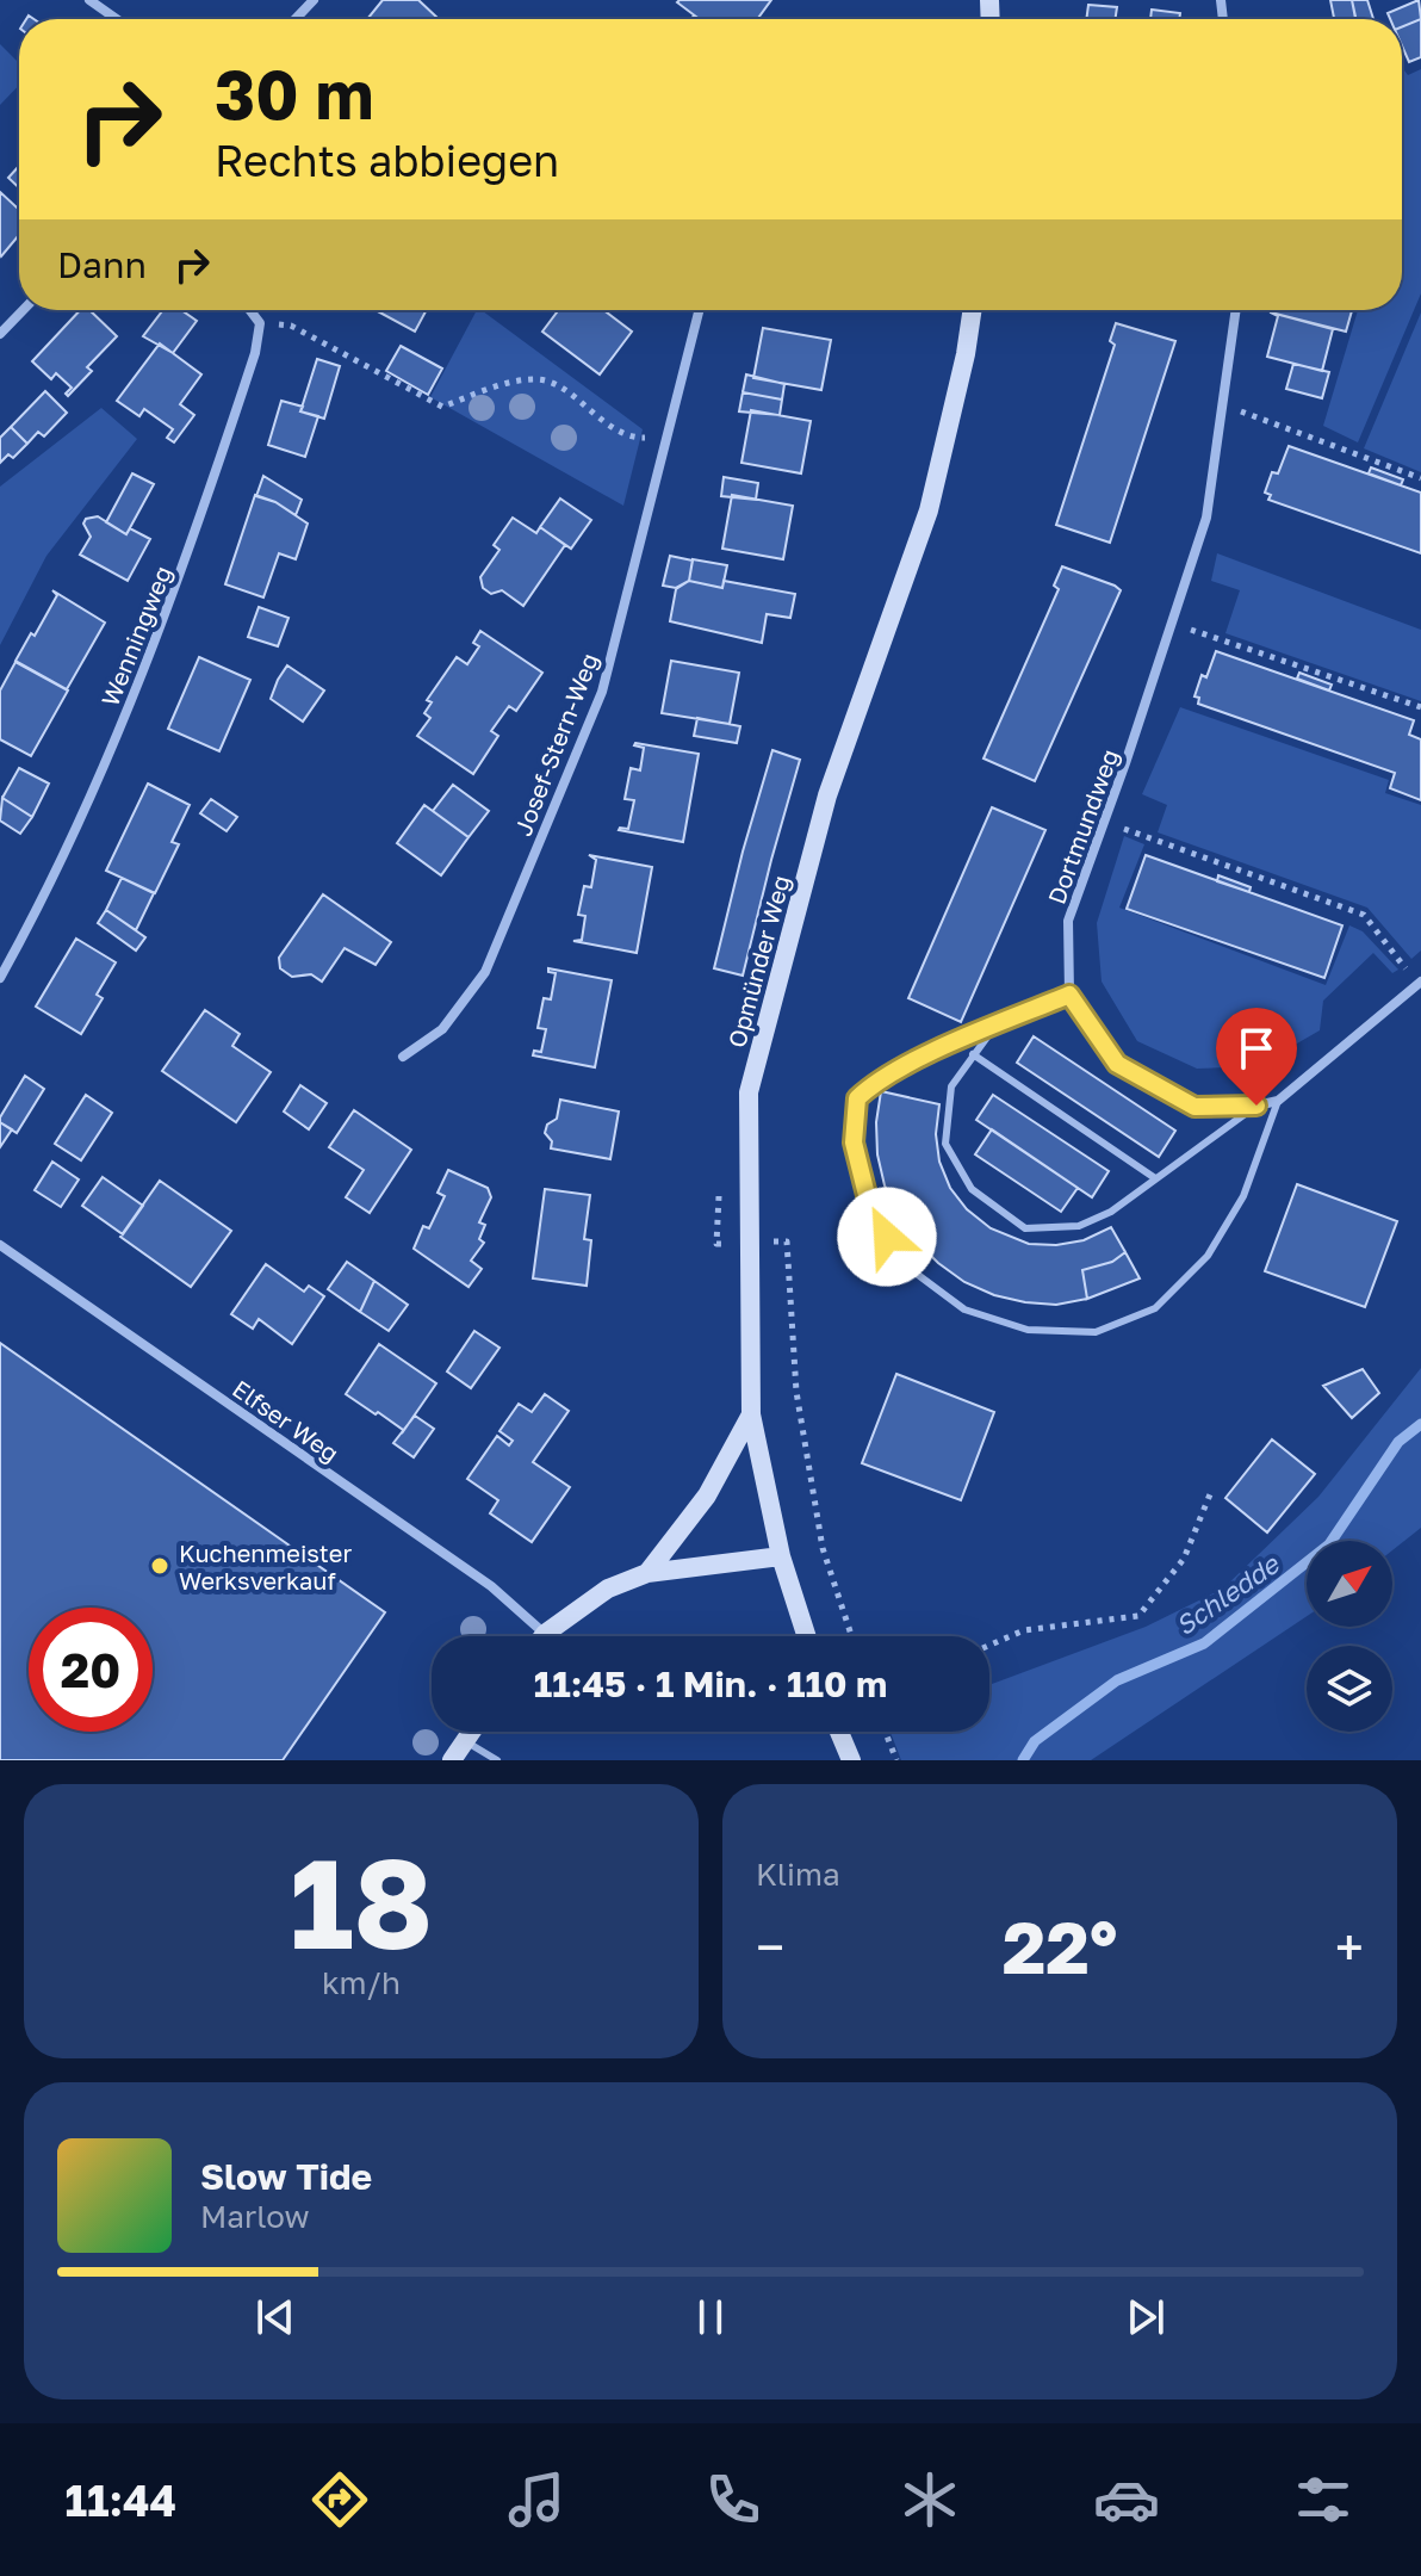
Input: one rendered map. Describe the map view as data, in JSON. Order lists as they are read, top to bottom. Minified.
{"streets":{"main road":["Opmünder Weg"],"street":["Wenningweg","Josef-Stern-Weg","Dortmundweg","Elfser Weg"]},"water":["Schledde"],"places":["Kuchenmeister Werksverkauf"],"north":"top right","page":{"turn":["30 m","Rechts abbiegen"],"then":"Dann","limit":"20","trip":"11:45 · 1 Min. · 110 m","tile":[["18","km/h"],"Klima"],"heat":["−","22°","+"],"song":["Slow Tide","Marlow"],"tabs":"11:44"}}
